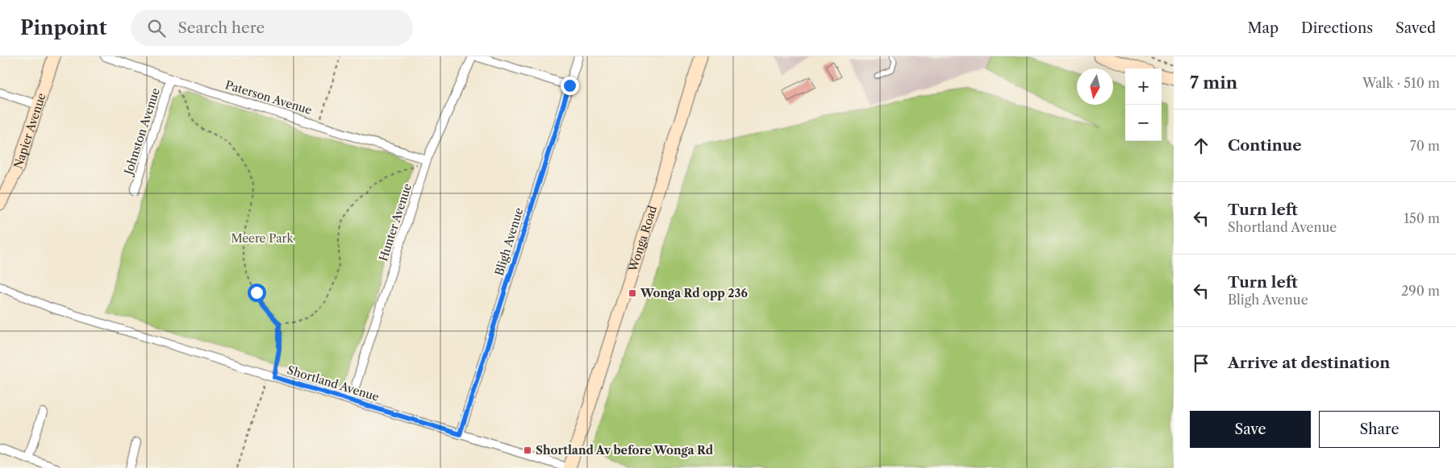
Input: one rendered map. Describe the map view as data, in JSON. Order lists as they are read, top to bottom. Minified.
{"streets":{"street":["Paterson Avenue","Napier Avenue","Johnston Avenue","Hunter Avenue","Wonga Road","Bligh Avenue","Shortland Avenue"]},"crossings":[["Paterson Avenue","Johnston Avenue"],["Paterson Avenue","Hunter Avenue"],["Hunter Avenue","Shortland Avenue"],["Wonga Road","Shortland Avenue"],["Bligh Avenue","Shortland Avenue"]],"parks":["Meere Park"],"places":{"transit":["Wonga Rd opp 236","Shortland Av before Wonga Rd"]},"north":"bottom","page":{"header":"Pinpoint","search":"Search here","nav":["Map","Directions","Saved"],"heading":["7 min","Walk · 510 m"],"map_buttons":["+","−"],"list":[["Continue","70 m"],["Turn left","Shortland Avenue","150 m"],["Turn left","Bligh Avenue","290 m"],"Arrive at destination"],"buttons":["Save","Share"]}}
